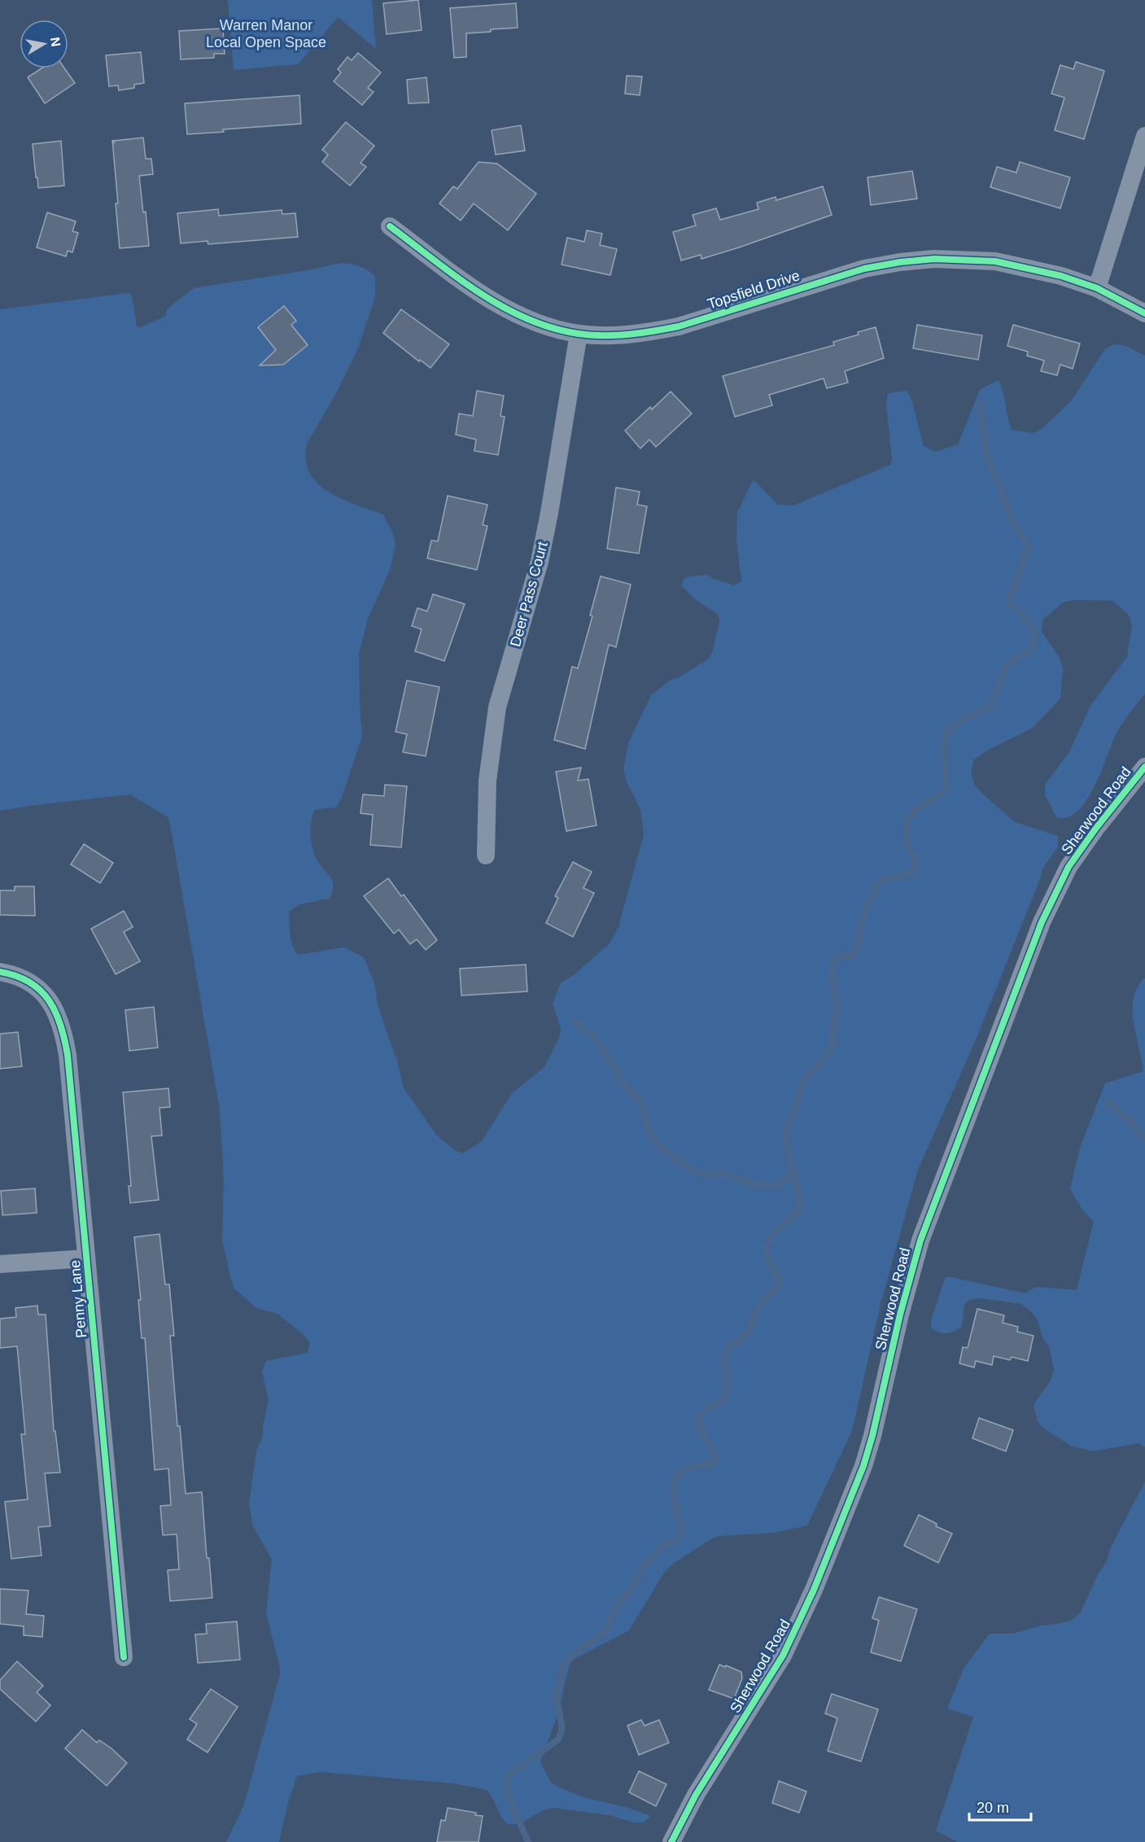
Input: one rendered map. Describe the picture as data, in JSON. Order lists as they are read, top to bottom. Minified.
{"streets":{"street":["Topsfield Drive","Deer Pass Court","Sherwood Road","Penny Lane"]},"crossings":[["Topsfield Drive","Deer Pass Court"]],"parks":["Warren Manor Local Open Space"],"scale_bar":"20 m","north":"right"}
